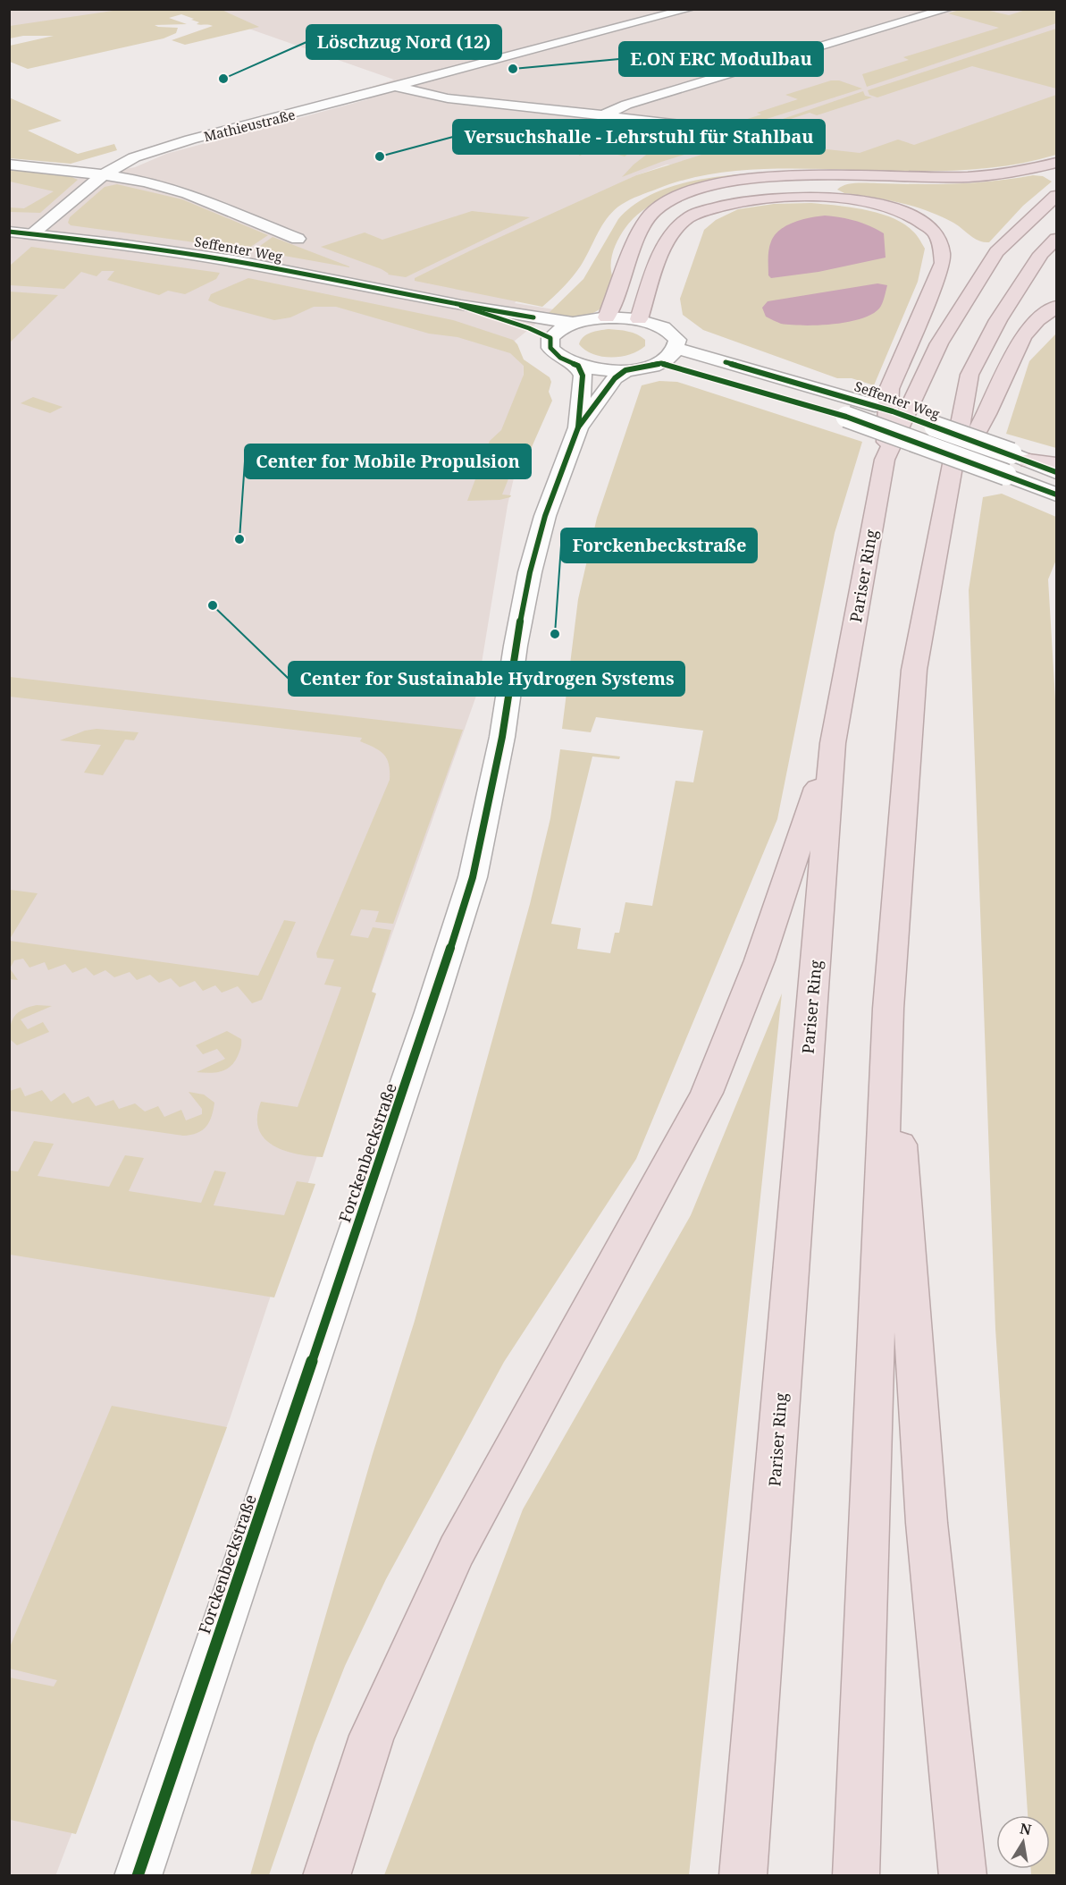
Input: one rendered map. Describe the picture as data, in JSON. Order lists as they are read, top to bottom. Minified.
{"streets":{"highway":["Pariser Ring"],"street":["Mathieustraße","Seffenter Weg","Forckenbeckstraße"]},"crossings":[["Mathieustraße","Seffenter Weg"]],"places":["E.ON ERC Modulbau","Löschzug Nord (12)","Versuchshalle - Lehrstuhl für Stahlbau","Center for Mobile Propulsion","Center for Sustainable Hydrogen Systems","Forckenbeckstraße"],"north":"top"}
